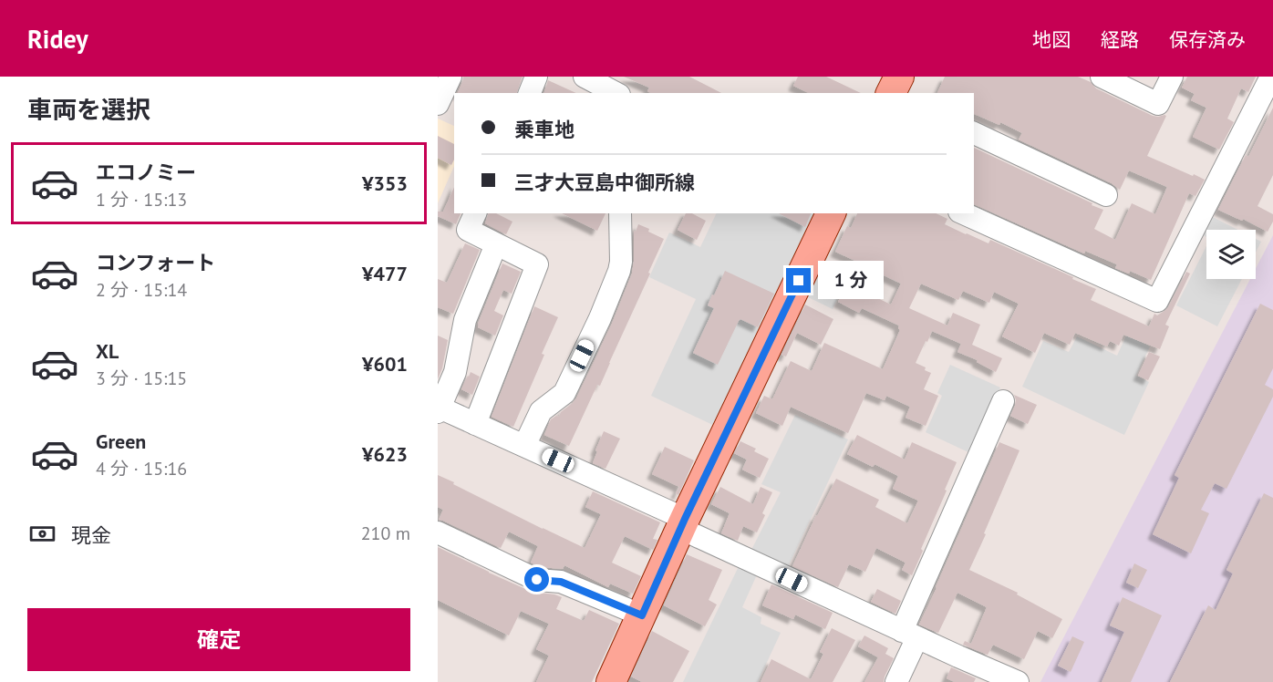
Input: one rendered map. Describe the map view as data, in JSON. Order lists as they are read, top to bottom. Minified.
{"page":{"header":"Ridey","nav":["地図","経路","保存済み"],"heading":"車両を選択","banner":["乗車地","三才大豆島中御所線"],"list":[{"name":"エコノミー","note":"1 分 · 15:13","value":"¥353"},{"name":"コンフォート","note":"2 分 · 15:14","value":"¥477"},{"name":"XL","note":"3 分 · 15:15","value":"¥601"},{"name":"Green","note":"4 分 · 15:16","value":"¥623"}],"bubble":"1 分","pay":["現金","210 m"],"buttons":"確定"}}
